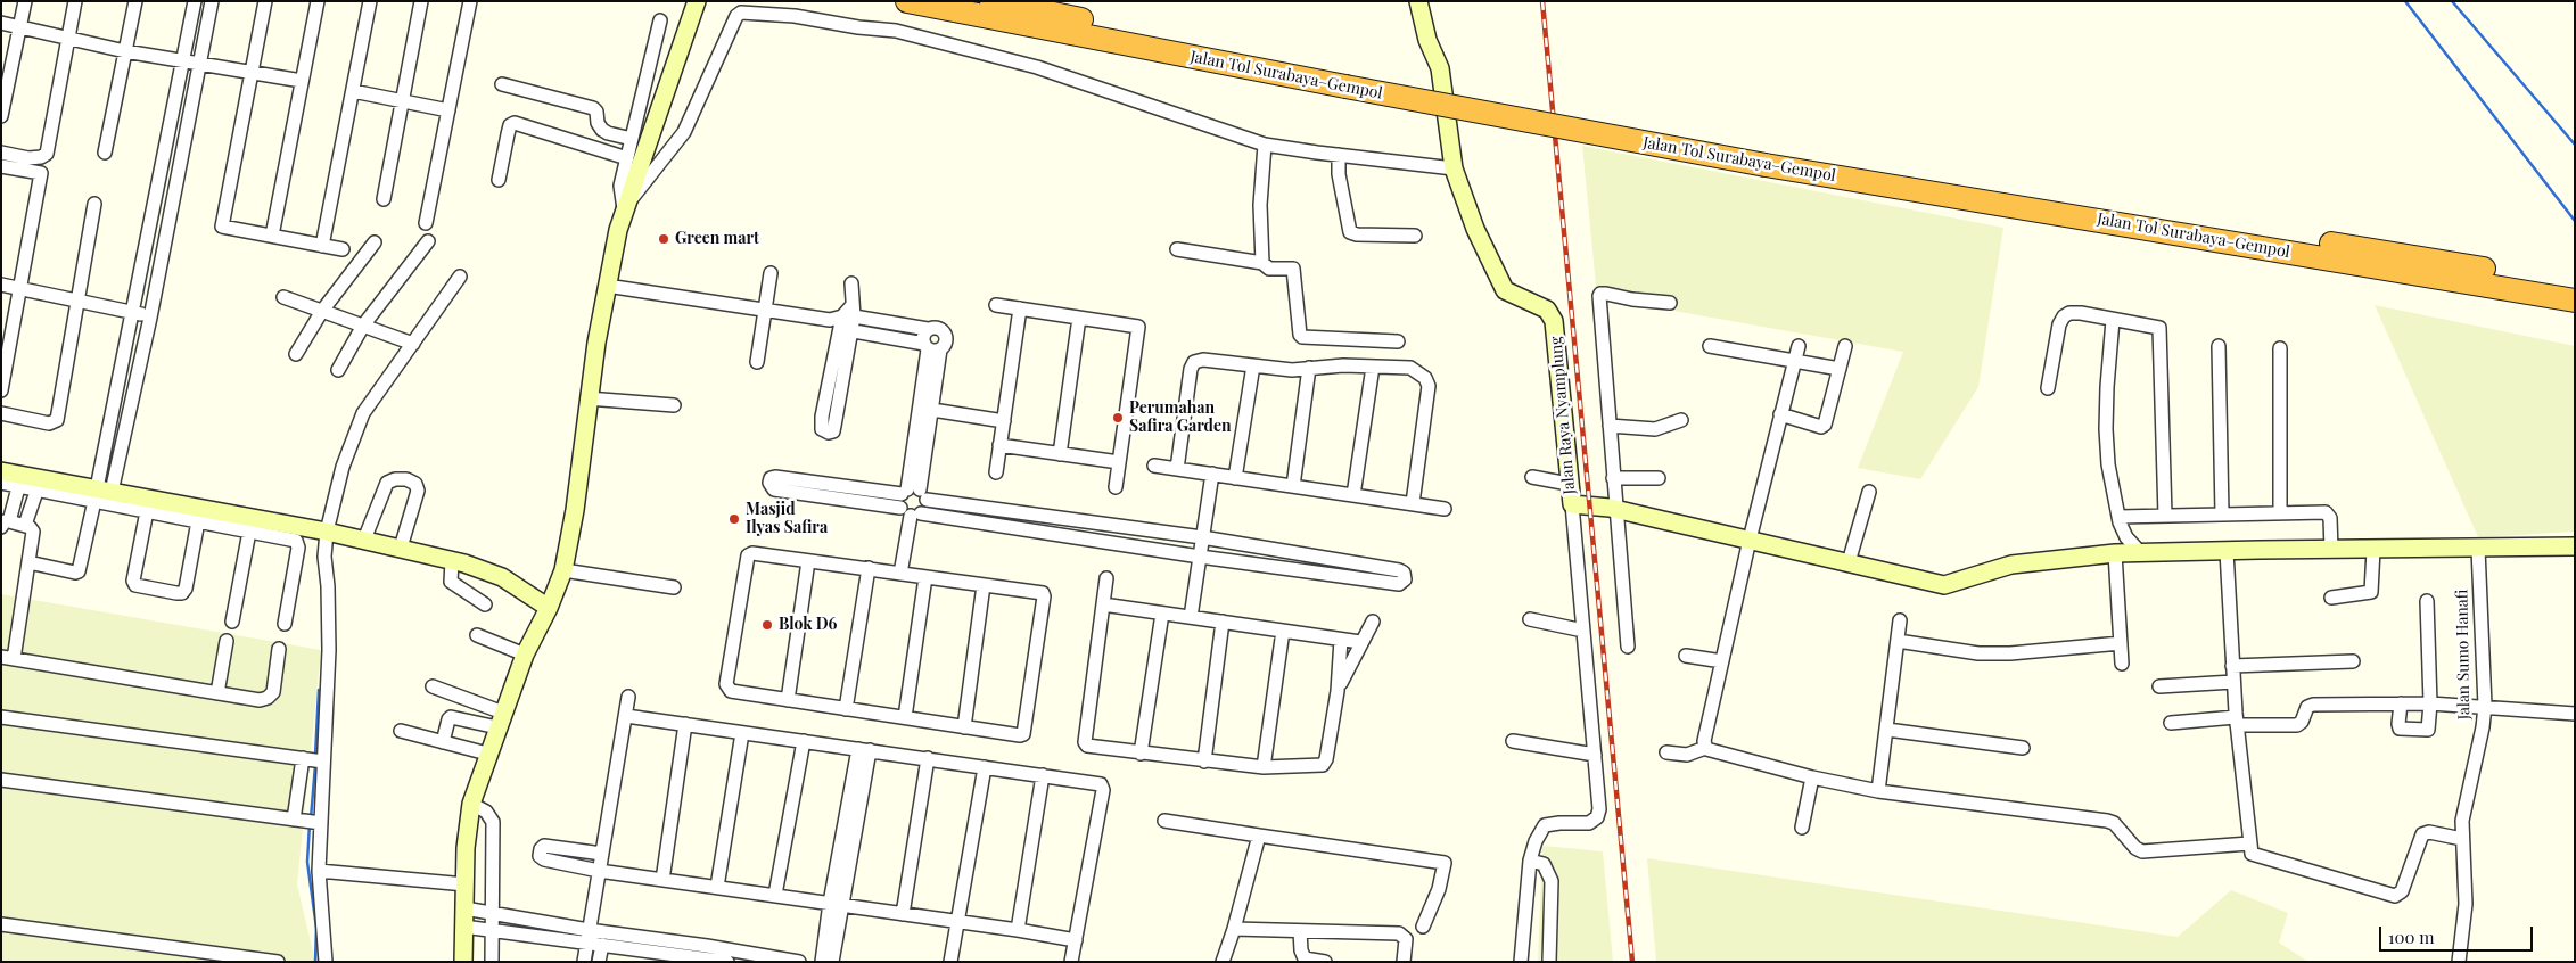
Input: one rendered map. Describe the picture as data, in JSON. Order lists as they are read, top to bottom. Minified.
{"streets":{"highway":["Jalan Tol Surabaya–Gempol"],"street":["Jalan Raya Nyamplung","Jalan Sumo Hanafi"]},"places":["Green mart","Perumahan Safira Garden","Masjid Ilyas Safira","Blok D6"],"scale_bar":"100 m"}
